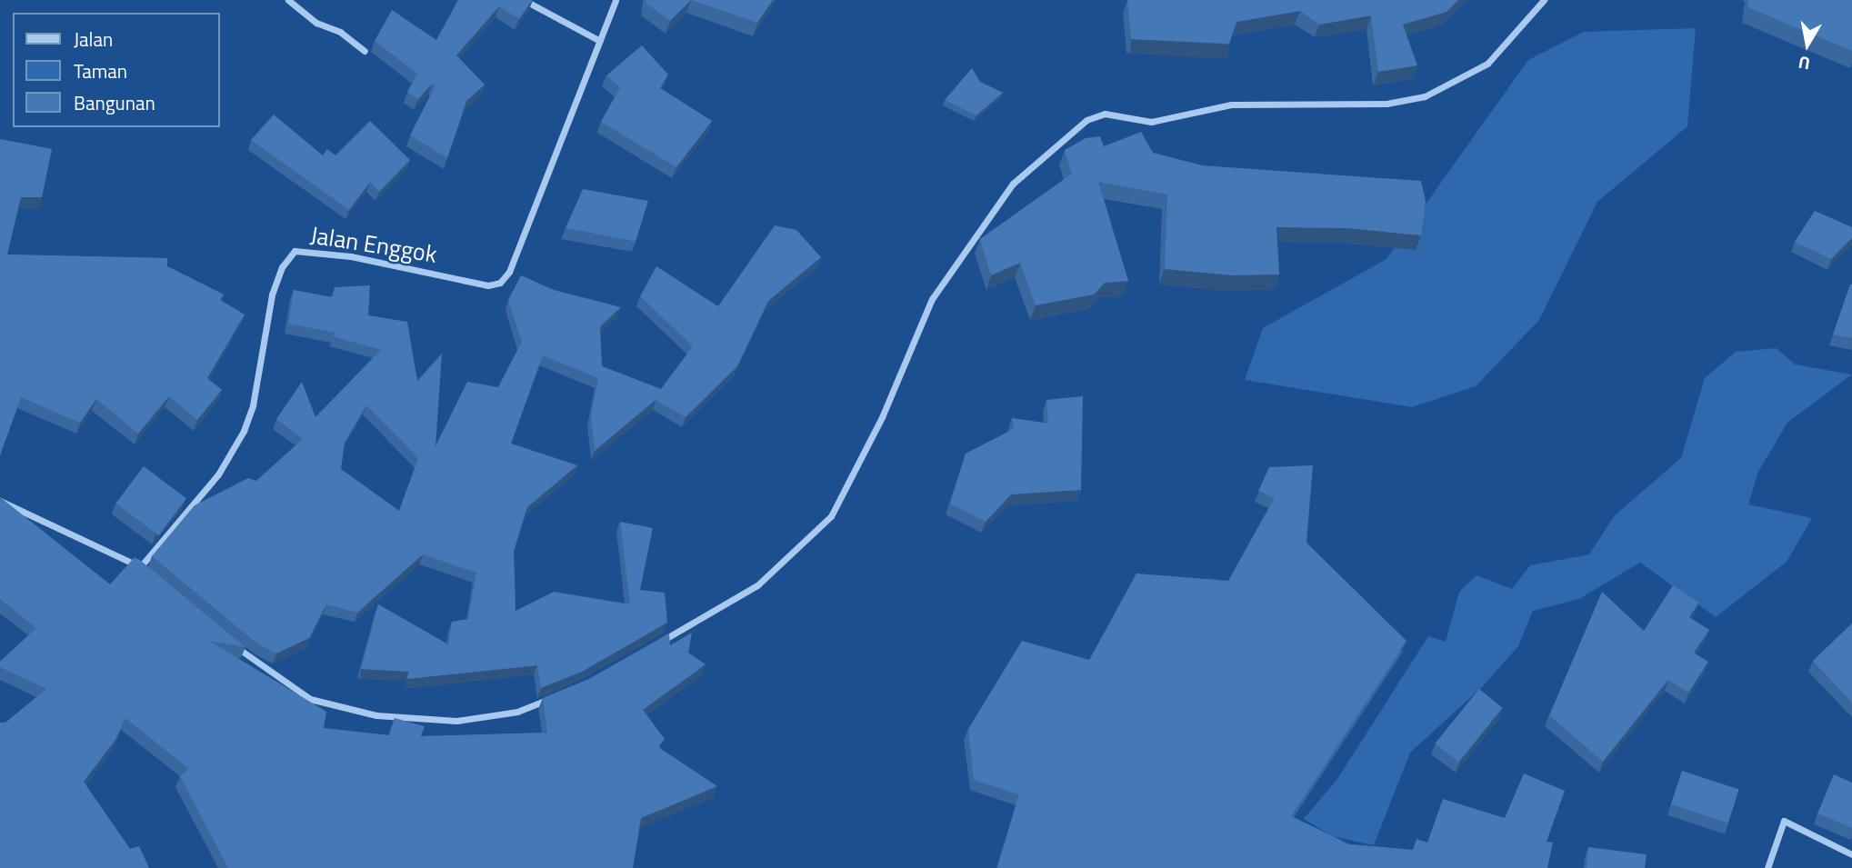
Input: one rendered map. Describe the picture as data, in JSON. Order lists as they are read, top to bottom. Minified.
{"streets":{"street":["Jalan Enggok"]},"legend":["Jalan","Taman","Bangunan"],"north":"bottom"}
